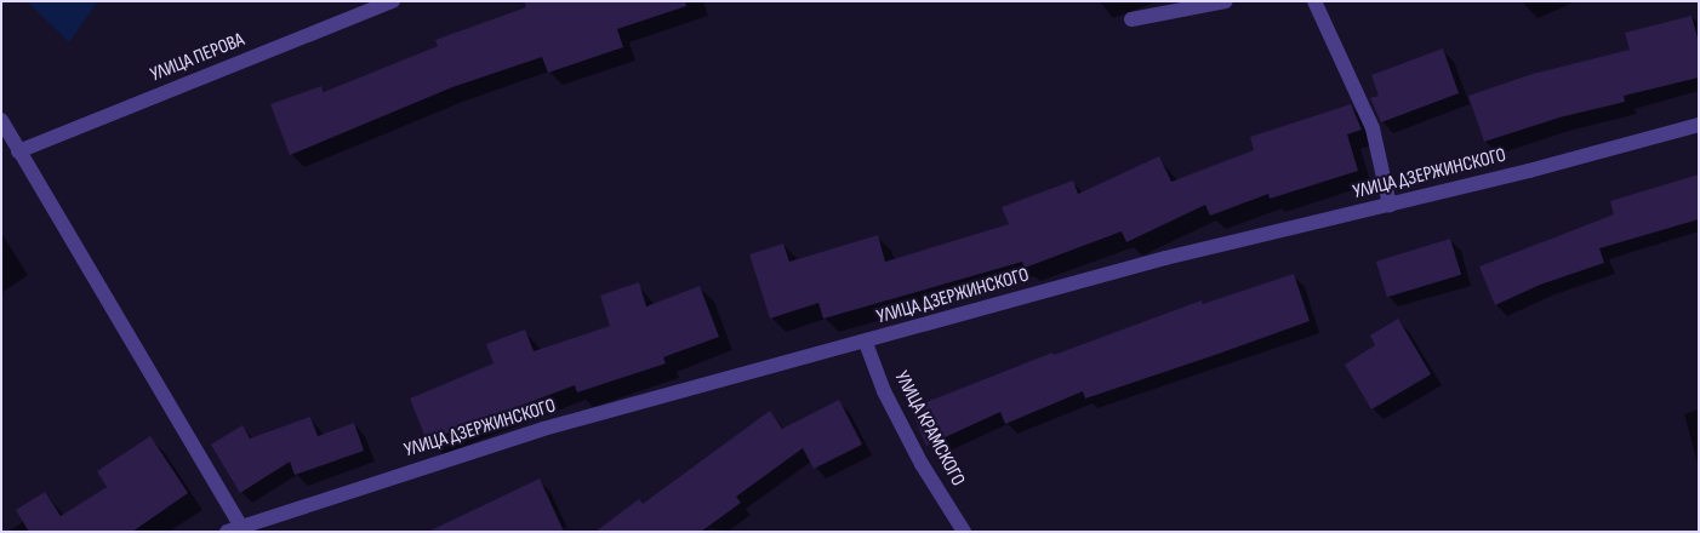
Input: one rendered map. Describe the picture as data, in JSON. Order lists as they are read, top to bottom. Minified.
{"streets":{"street":["УЛИЦА ПЕРОВА","УЛИЦА ДЗЕРЖИНСКОГО","УЛИЦА КРАМСКОГО"]},"crossings":[["УЛИЦА ДЗЕРЖИНСКОГО","УЛИЦА КРАМСКОГО"]]}
